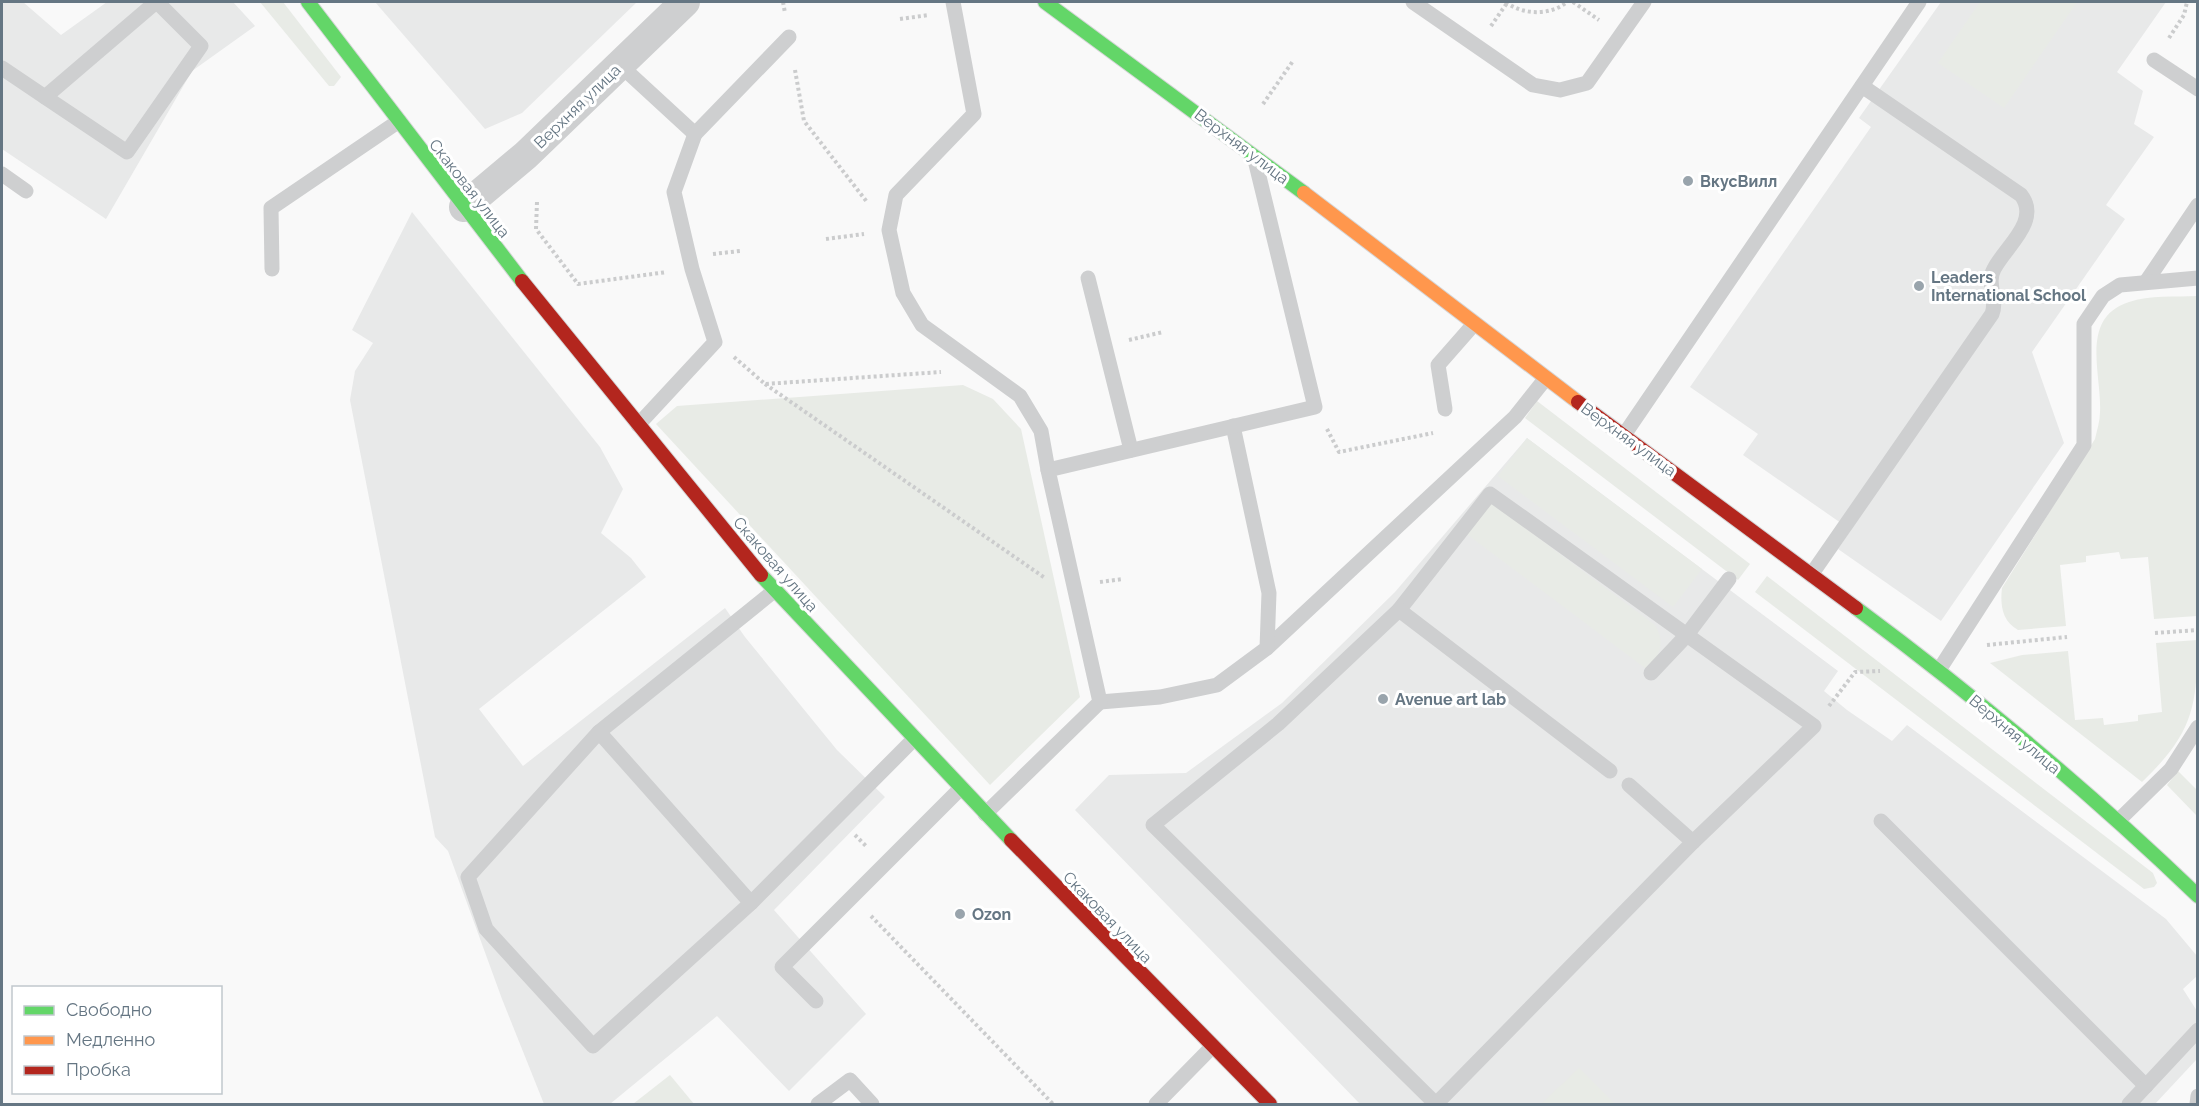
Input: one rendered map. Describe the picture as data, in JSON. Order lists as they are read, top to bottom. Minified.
{"streets":{"street":["Верхняя улица","Скаковая улица"]},"crossings":[["Верхняя улица","Скаковая улица"]],"places":["ВкусВилл","Leaders International School","Avenue art lab","Ozon"],"legend":["Свободно","Медленно","Пробка"]}
